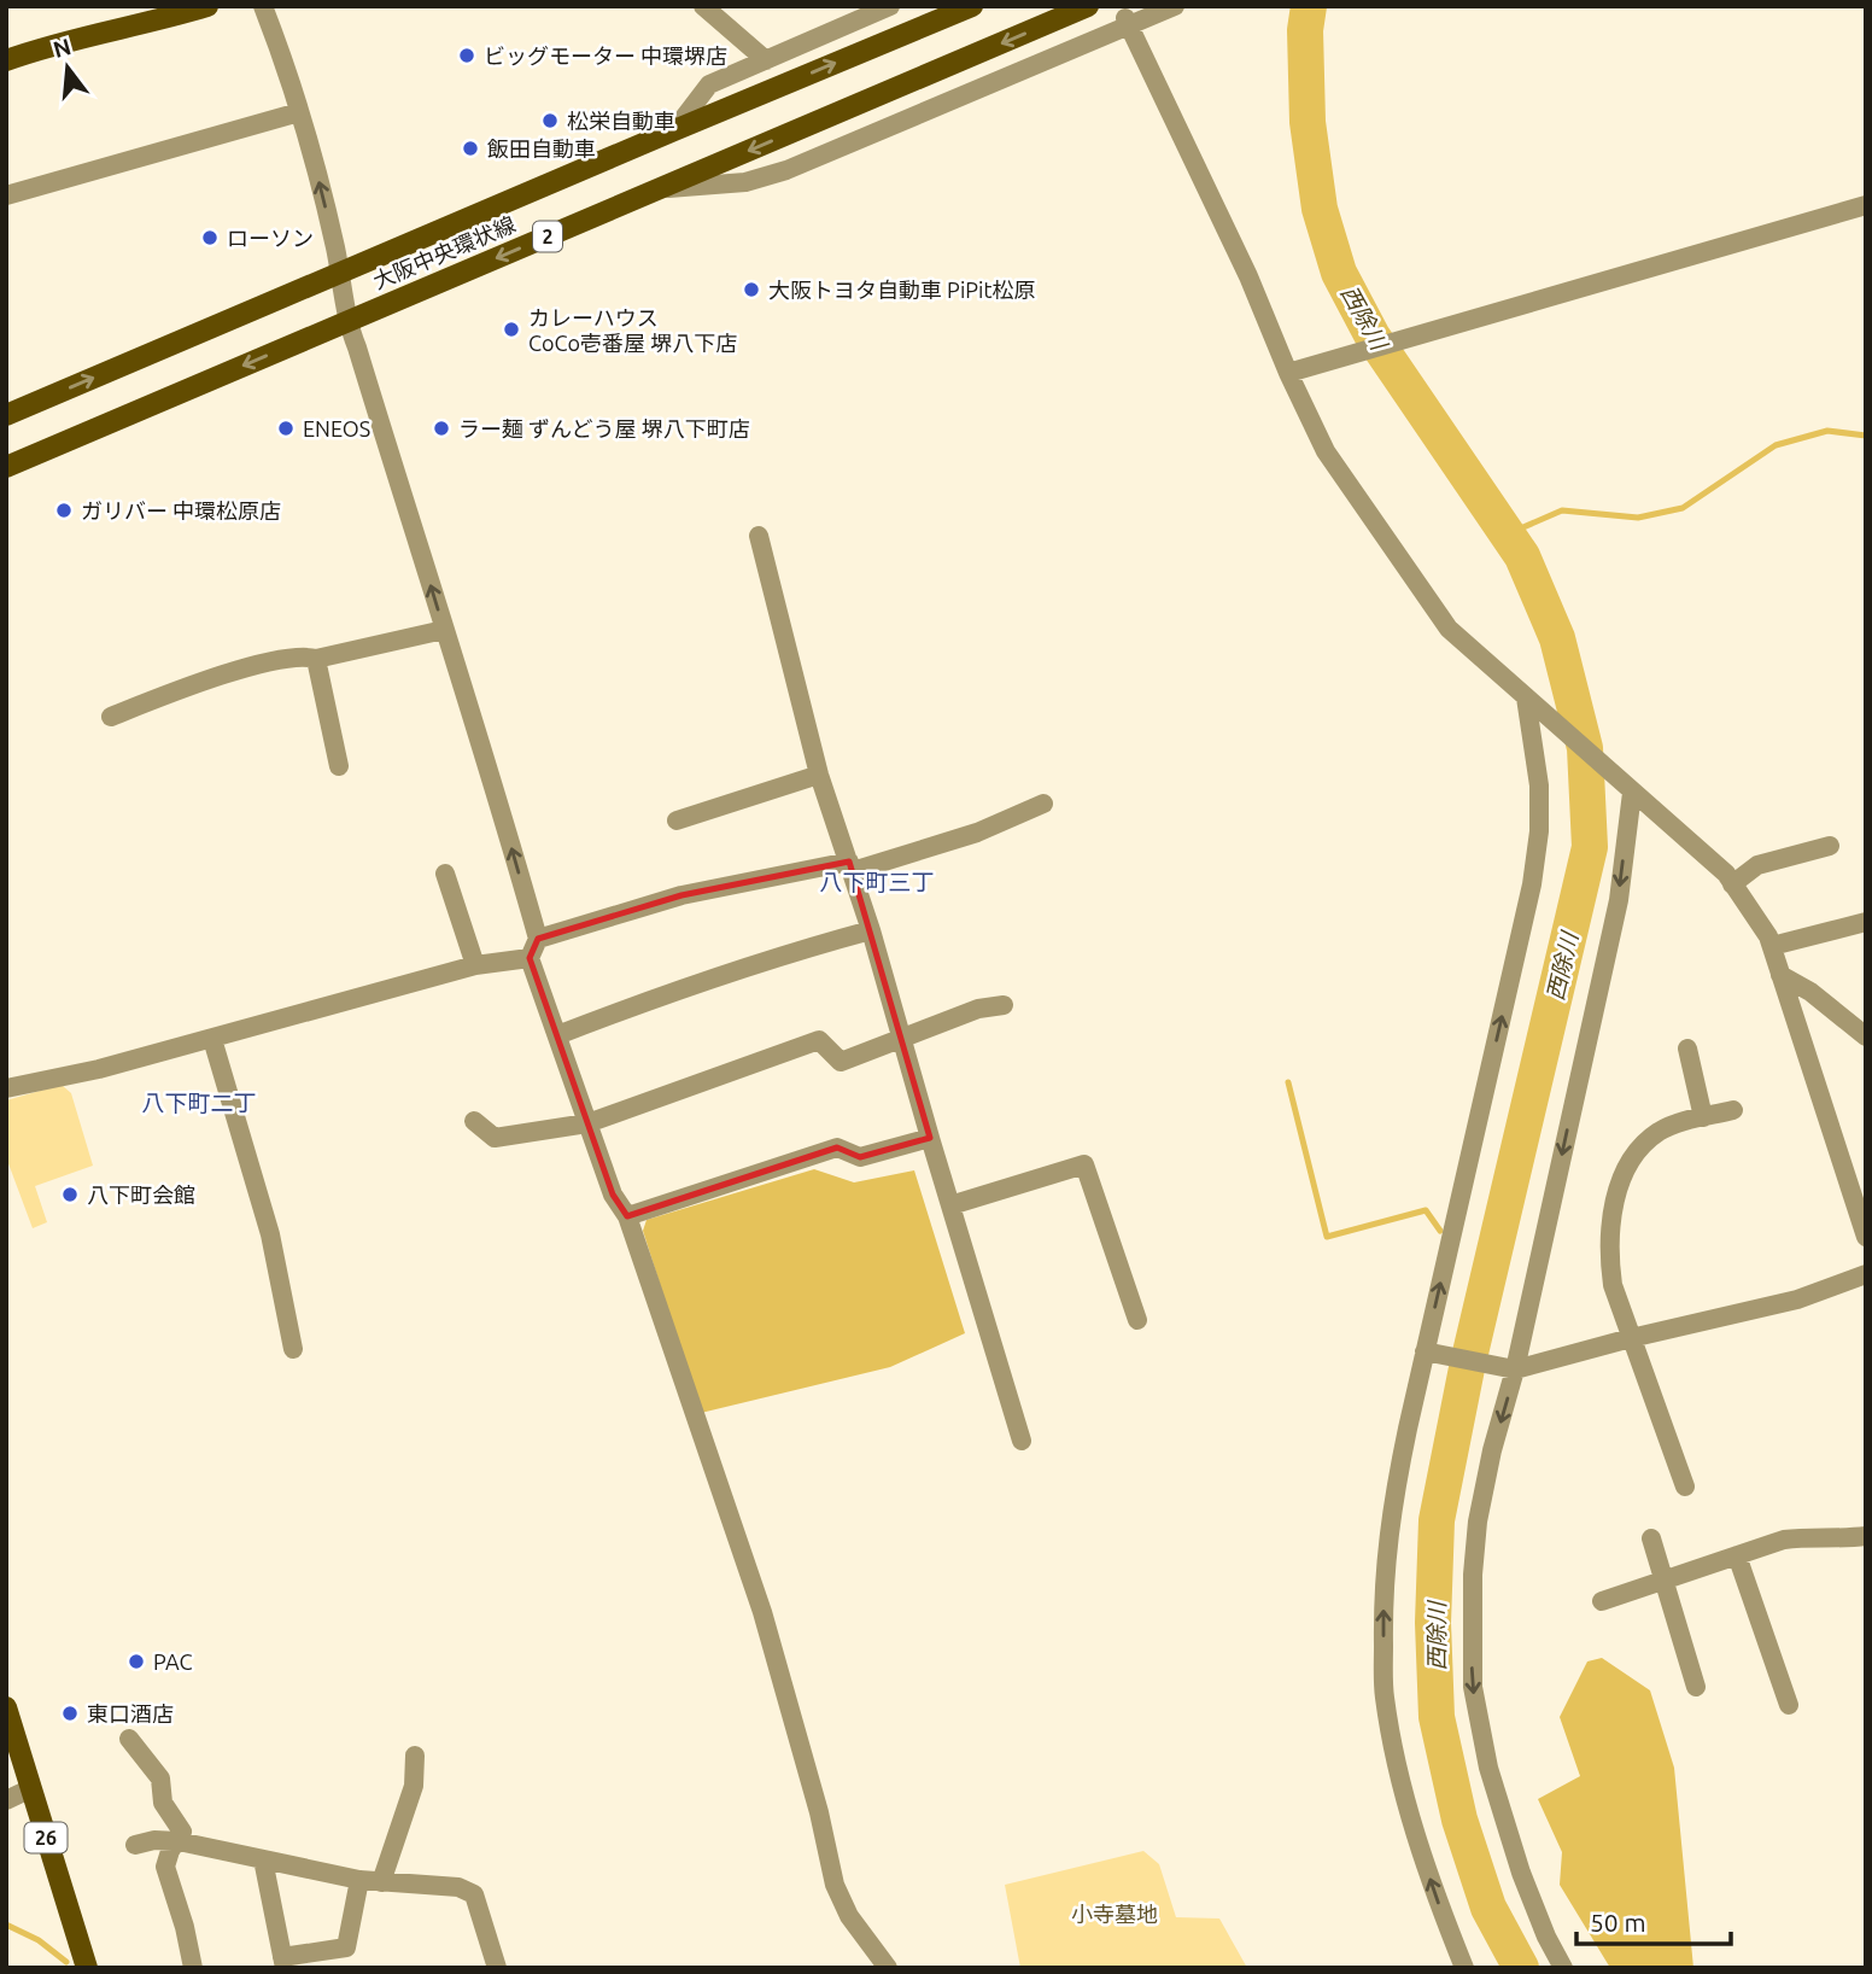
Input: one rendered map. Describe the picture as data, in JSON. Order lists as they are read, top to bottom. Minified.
{"streets":{"main road":["2","大阪中央環状線","26"]},"districts":["八下町三丁","八下町二丁"],"water":["西除川"],"parks":["小寺墓地"],"places":["ビッグモーター 中環堺店","松栄自動車","飯田自動車","ローソン","大阪トヨタ自動車 PiPit松原","カレーハウス CoCo壱番屋 堺八下店","ENEOS","ラー麺 ずんどう屋 堺八下町店","ガリバー 中環松原店","八下町会館","PAC","東口酒店"],"scale_bar":"50 m","north":"top"}
